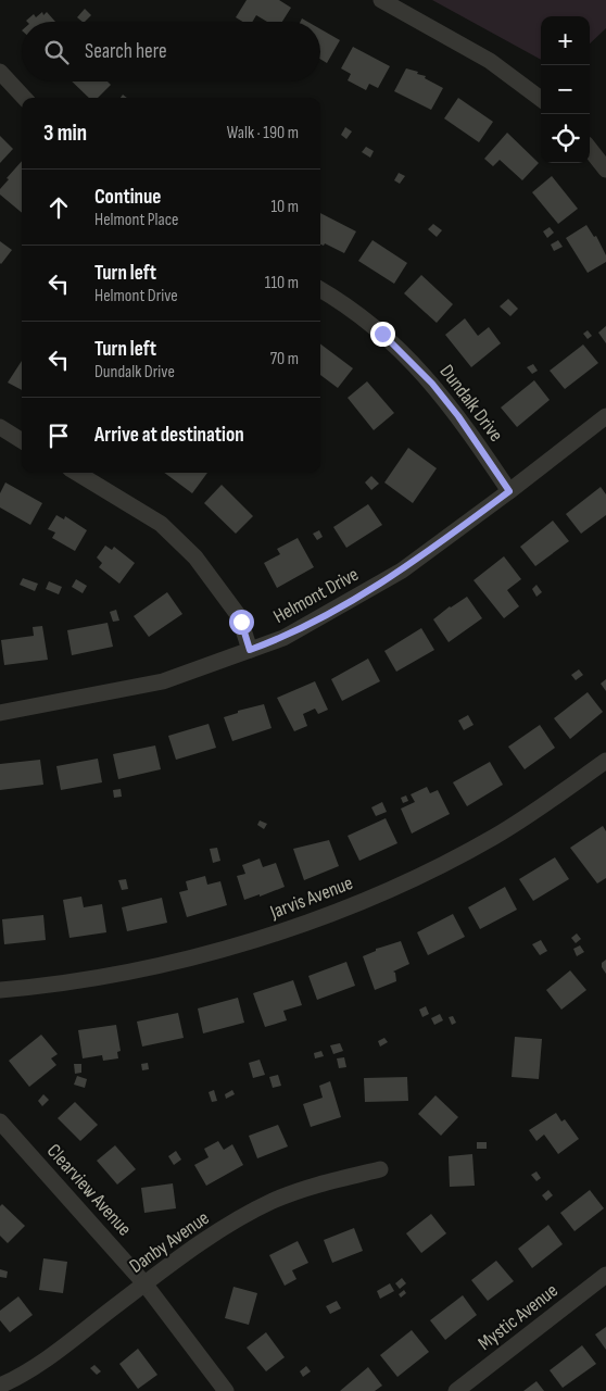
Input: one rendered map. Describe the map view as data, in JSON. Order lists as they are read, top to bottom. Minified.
{"streets":{"street":["Dundalk Drive","Helmont Drive","Jarvis Avenue","Clearview Avenue","Danby Avenue","Mystic Avenue"]},"crossings":[["Dundalk Drive","Helmont Drive"],["Clearview Avenue","Danby Avenue"]],"page":{"map_buttons":["+","−"],"search":"Search here","heading":["3 min","Walk · 190 m"],"list":[["Continue","Helmont Place","10 m"],["Turn left","Helmont Drive","110 m"],["Turn left","Dundalk Drive","70 m"],"Arrive at destination"]}}
